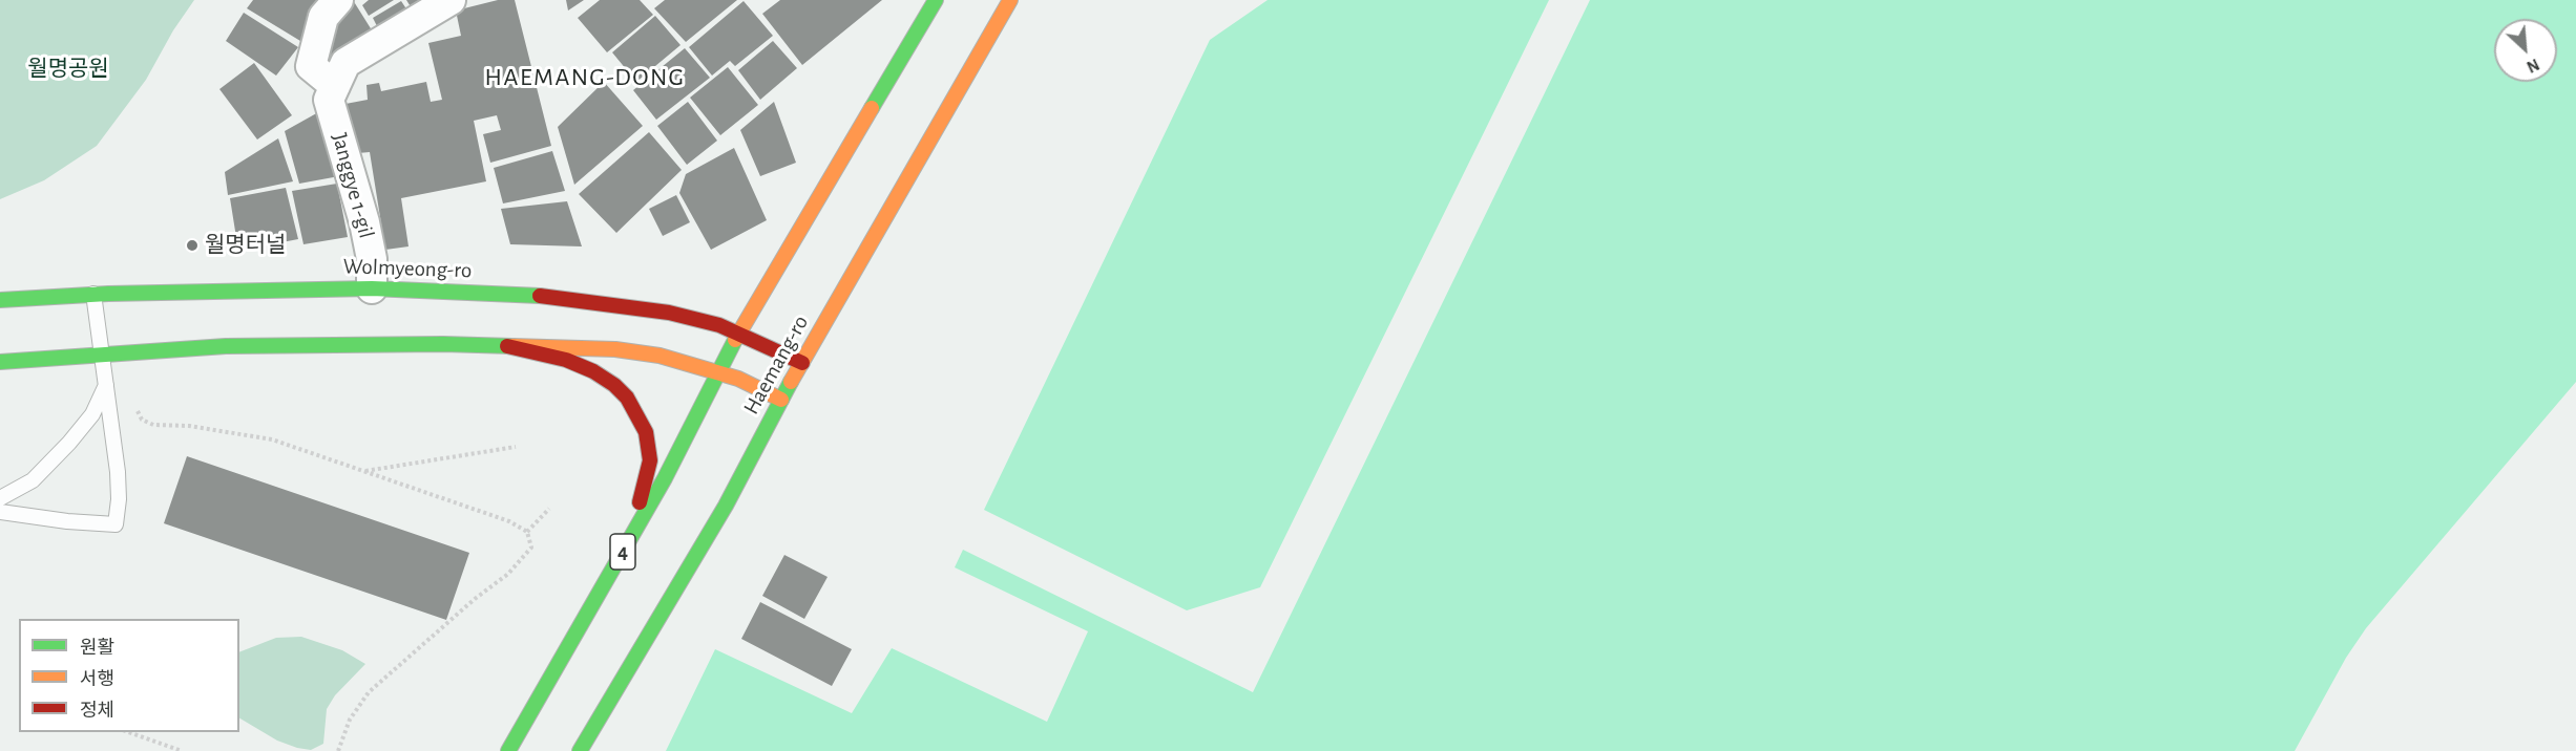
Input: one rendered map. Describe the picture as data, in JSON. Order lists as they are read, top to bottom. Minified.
{"streets":{"main road":["Wolmyeong-ro","Haemang-ro","4"],"street":["Janggye 1-gil"]},"crossings":[["Janggye 1-gil","Wolmyeong-ro"],["Wolmyeong-ro","Haemang-ro"]],"districts":["HAEMANG-DONG"],"parks":["월명공원"],"places":["월명터널"],"legend":["원활","서행","정체"],"north":"bottom right"}
